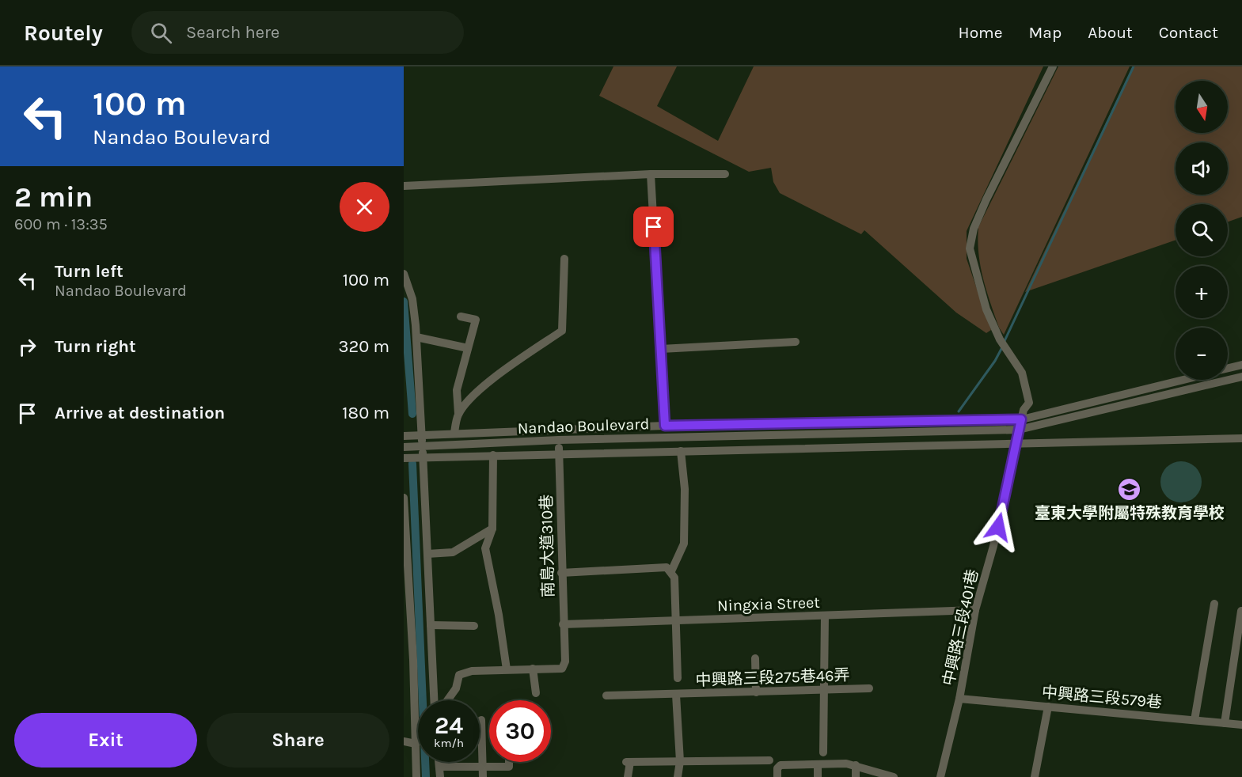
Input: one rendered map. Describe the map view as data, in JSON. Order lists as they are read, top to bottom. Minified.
{"streets":{"street":["Nandao Boulevard","南島大道310巷","Ningxia Street","中興路三段401巷","中興路三段275巷46弄","中興路三段579巷"]},"crossings":[["Nandao Boulevard","南島大道310巷"],["Nandao Boulevard","中興路三段401巷"],["南島大道310巷","Ningxia Street"],["Ningxia Street","中興路三段401巷"],["中興路三段401巷","中興路三段579巷"]],"places":{"school or university":["臺東大學附屬特殊教育學校"]},"north":"bottom","page":{"header":"Routely","search":"Search here","nav":["Home","Map","About","Contact"],"turn":["100 m","Nandao Boulevard"],"map_buttons":["+","−"],"heading":["2 min","600 m · 13:35"],"list":[{"name":"Turn left","note":"Nandao Boulevard","value":"100 m"},{"name":"Turn right","value":"320 m"},{"name":"Arrive at destination","value":"180 m"}],"speed":"24 km/h","limit":"30","buttons":["Exit","Share"]}}
